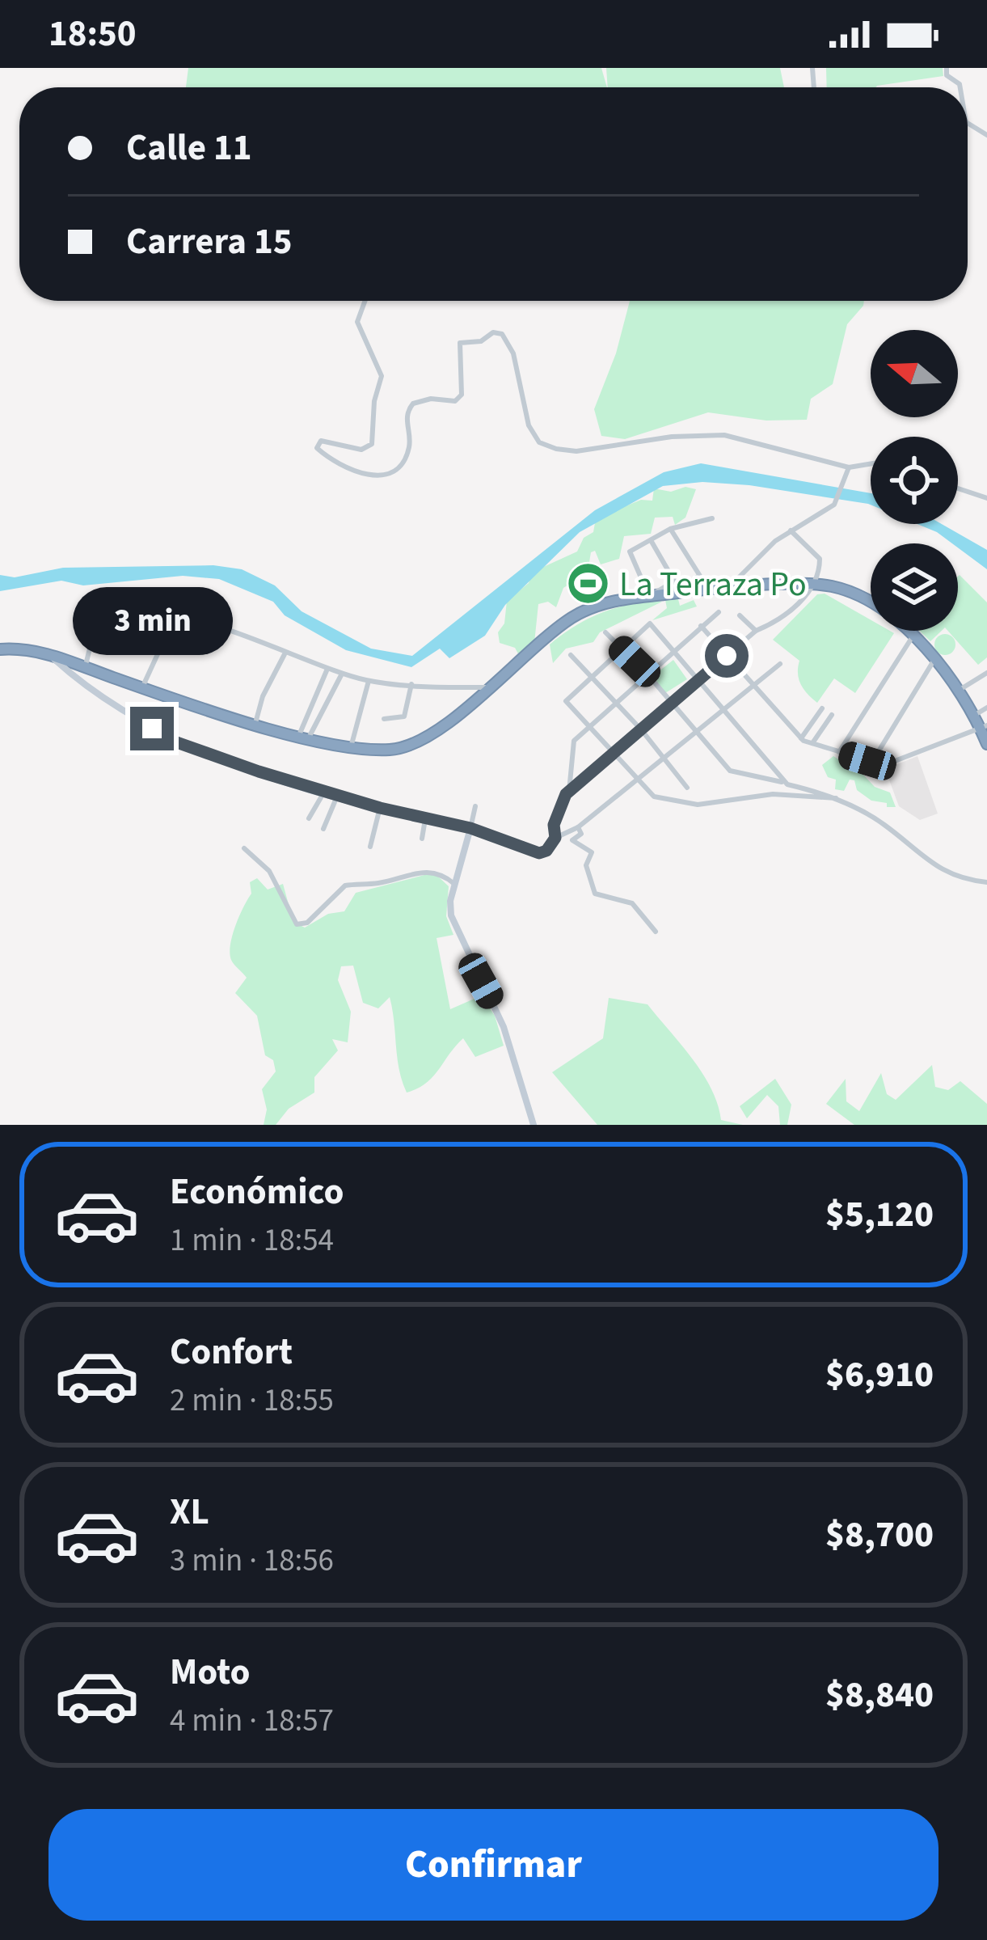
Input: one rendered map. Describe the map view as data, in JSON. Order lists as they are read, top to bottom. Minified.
{"places":{"sports":["La Terraza Po"]},"north":"left","page":{"status":"18:50","banner":["Calle 11","Carrera 15"],"bubble":"3 min","list":[{"name":"Económico","note":"1 min · 18:54","value":"$5,120"},{"name":"Confort","note":"2 min · 18:55","value":"$6,910"},{"name":"XL","note":"3 min · 18:56","value":"$8,700"},{"name":"Moto","note":"4 min · 18:57","value":"$8,840"}],"buttons":"Confirmar"}}
